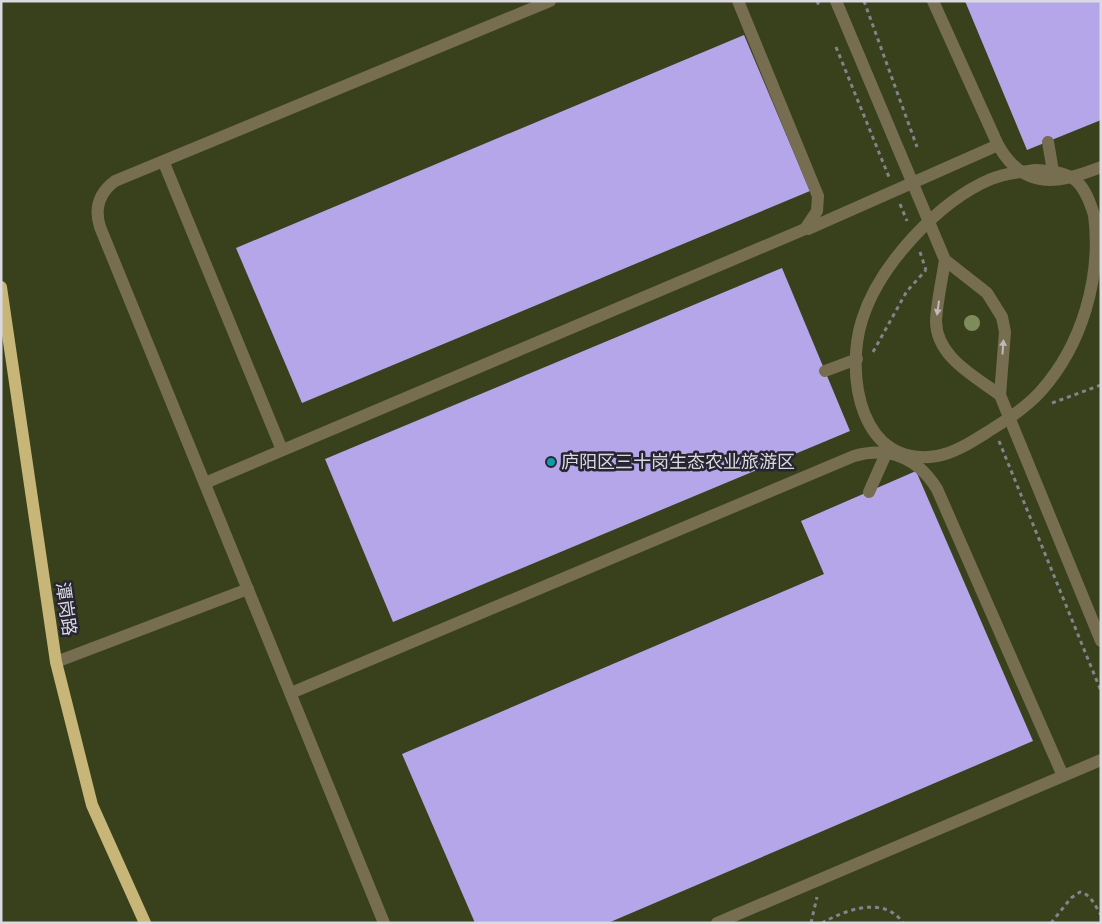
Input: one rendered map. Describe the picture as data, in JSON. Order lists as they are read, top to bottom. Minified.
{"streets":{"main road":["潭岗路"]},"places":["庐阳区三十岗生态农业旅游区"]}
